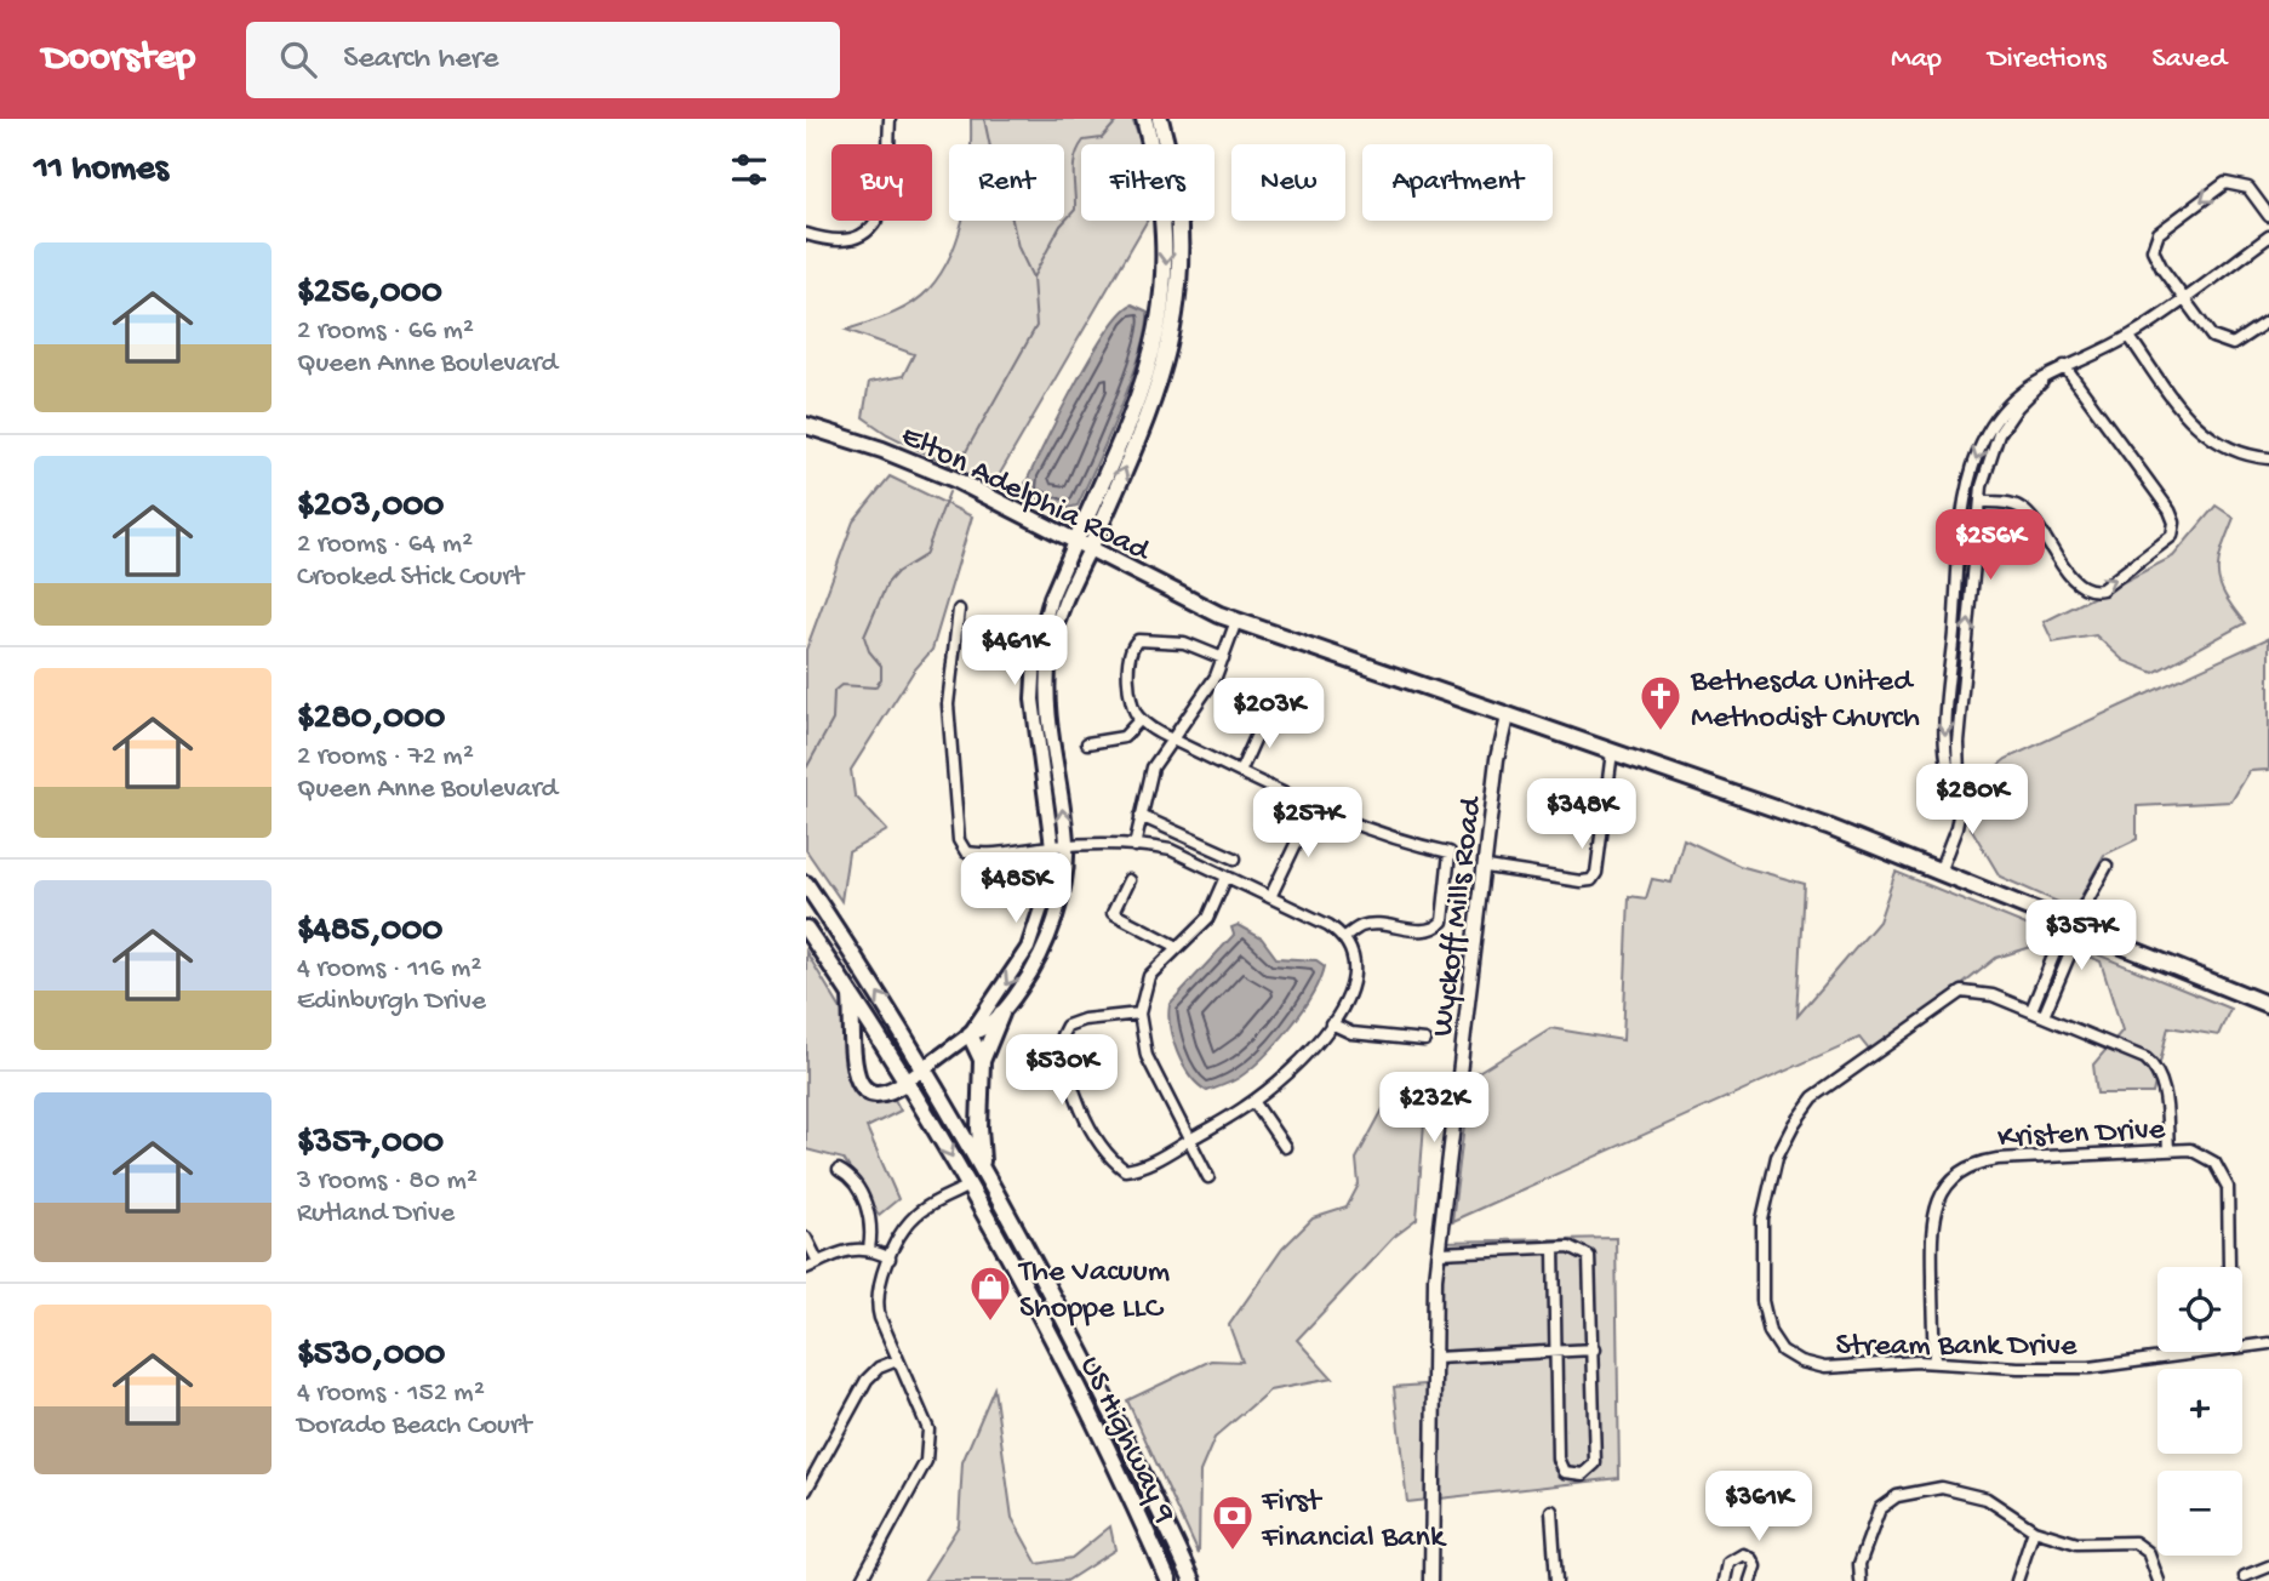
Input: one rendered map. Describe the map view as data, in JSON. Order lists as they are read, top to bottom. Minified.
{"streets":{"main road":["Elton Adelphia Road","US Highway 9"],"street":["Wyckoff Mills Road","Kristen Drive","Stream Bank Drive"]},"crossings":[["Elton Adelphia Road","Wyckoff Mills Road"],["Kristen Drive","Stream Bank Drive"]],"places":{"church":["Bethesda United Methodist Church"],"shop":["The Vacuum Shoppe LLC"],"bank":["First Financial Bank"]},"page":{"header":"Doorstep","search":"Search here","nav":["Map","Directions","Saved"],"heading":"11 homes","chip":["Buy","Rent","Filters","New","Apartment"],"list":[{"name":"$256,000","note":"2 rooms · 66 m² · Queen Anne Boulevard"},{"name":"$203,000","note":"2 rooms · 64 m² · Crooked Stick Court"},{"name":"$280,000","note":"2 rooms · 72 m² · Queen Anne Boulevard"},{"name":"$485,000","note":"4 rooms · 116 m² · Edinburgh Drive"},{"name":"$357,000","note":"3 rooms · 80 m² · Rutland Drive"},{"name":"$530,000","note":"4 rooms · 152 m² · Dorado Beach Court"}],"price":["$256K","$461K","$203K","$280K","$348K","$257K","$485K","$357K","$530K","$232K","$361K"],"map_buttons":["+","−"]}}
